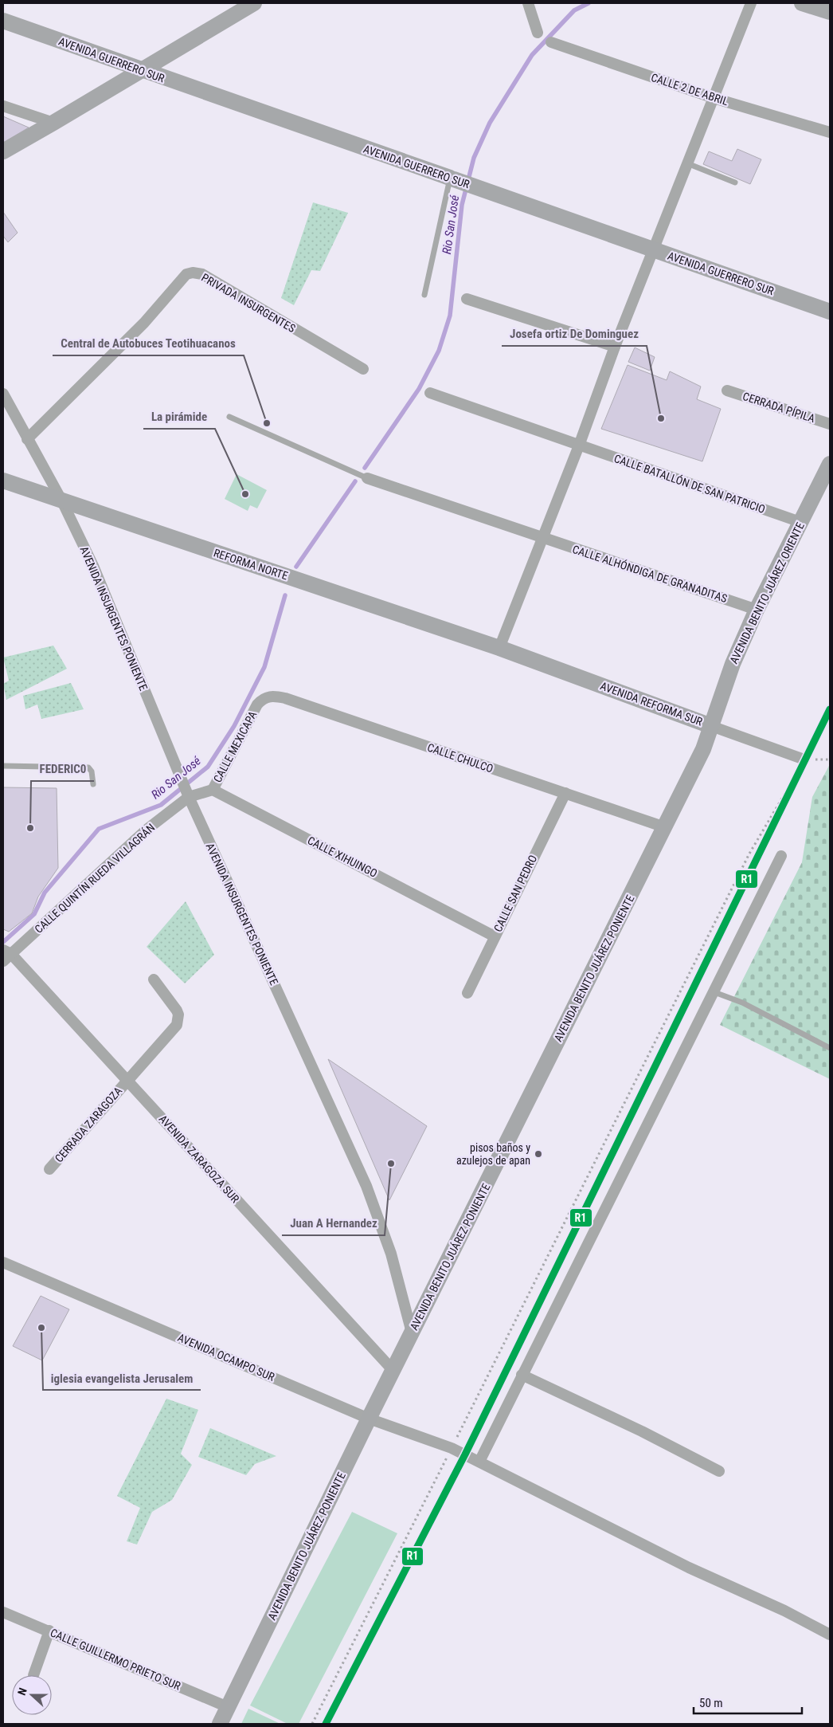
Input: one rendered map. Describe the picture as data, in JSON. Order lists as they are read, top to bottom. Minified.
{"streets":{"main road":["AVENIDA GUERRERO SUR","REFORMA NORTE","AVENIDA BENITO JUÁREZ ORIENTE","AVENIDA REFORMA SUR","AVENIDA BENITO JUÁREZ PONIENTE"],"street":["CALLE 2 DE ABRIL","PRIVADA INSURGENTES","CERRADA PÍPILA","CALLE BATALLÓN DE SAN PATRICIO","CALLE ALHÓNDIGA DE GRANADITAS","AVENIDA INSURGENTES PONIENTE","CALLE MEXICAPA","CALLE CHULCO","CALLE XIHUINGO","CALLE QUINTÍN RUEDA VILLAGRÁN","CALLE SAN PEDRO","CERRADA ZARAGOZA","AVENIDA ZARAGOZA SUR","AVENIDA OCAMPO SUR","CALLE GUILLERMO PRIETO SUR"]},"crossings":[["PRIVADA INSURGENTES","AVENIDA INSURGENTES PONIENTE"],["CALLE BATALLÓN DE SAN PATRICIO","AVENIDA BENITO JUÁREZ ORIENTE"],["REFORMA NORTE","AVENIDA INSURGENTES PONIENTE"],["REFORMA NORTE","AVENIDA REFORMA SUR"],["CALLE ALHÓNDIGA DE GRANADITAS","AVENIDA BENITO JUÁREZ ORIENTE"],["AVENIDA BENITO JUÁREZ ORIENTE","AVENIDA REFORMA SUR"],["AVENIDA BENITO JUÁREZ ORIENTE","AVENIDA BENITO JUÁREZ PONIENTE"],["AVENIDA INSURGENTES PONIENTE","CALLE QUINTÍN RUEDA VILLAGRÁN"],["AVENIDA INSURGENTES PONIENTE","AVENIDA BENITO JUÁREZ PONIENTE"],["AVENIDA REFORMA SUR","AVENIDA BENITO JUÁREZ PONIENTE"],["CALLE MEXICAPA","CALLE CHULCO"],["CALLE MEXICAPA","CALLE XIHUINGO"],["CALLE CHULCO","CALLE SAN PEDRO"],["CALLE CHULCO","AVENIDA BENITO JUÁREZ PONIENTE"],["CALLE XIHUINGO","CALLE SAN PEDRO"],["CALLE QUINTÍN RUEDA VILLAGRÁN","AVENIDA ZARAGOZA SUR"],["AVENIDA BENITO JUÁREZ PONIENTE","AVENIDA ZARAGOZA SUR"],["AVENIDA BENITO JUÁREZ PONIENTE","AVENIDA OCAMPO SUR"],["AVENIDA BENITO JUÁREZ PONIENTE","CALLE GUILLERMO PRIETO SUR"],["CERRADA ZARAGOZA","AVENIDA ZARAGOZA SUR"]],"water":["Rio San José"],"places":["Josefa ortiz De Dominguez","Central de Autobuces Teotihuacanos","La pirámide","FEDERIC0","pisos baños y azulejos de apan","Juan A Hernandez","iglesia evangelista Jerusalem"],"lines":["transit line R1"],"scale_bar":"50 m","north":"left"}
